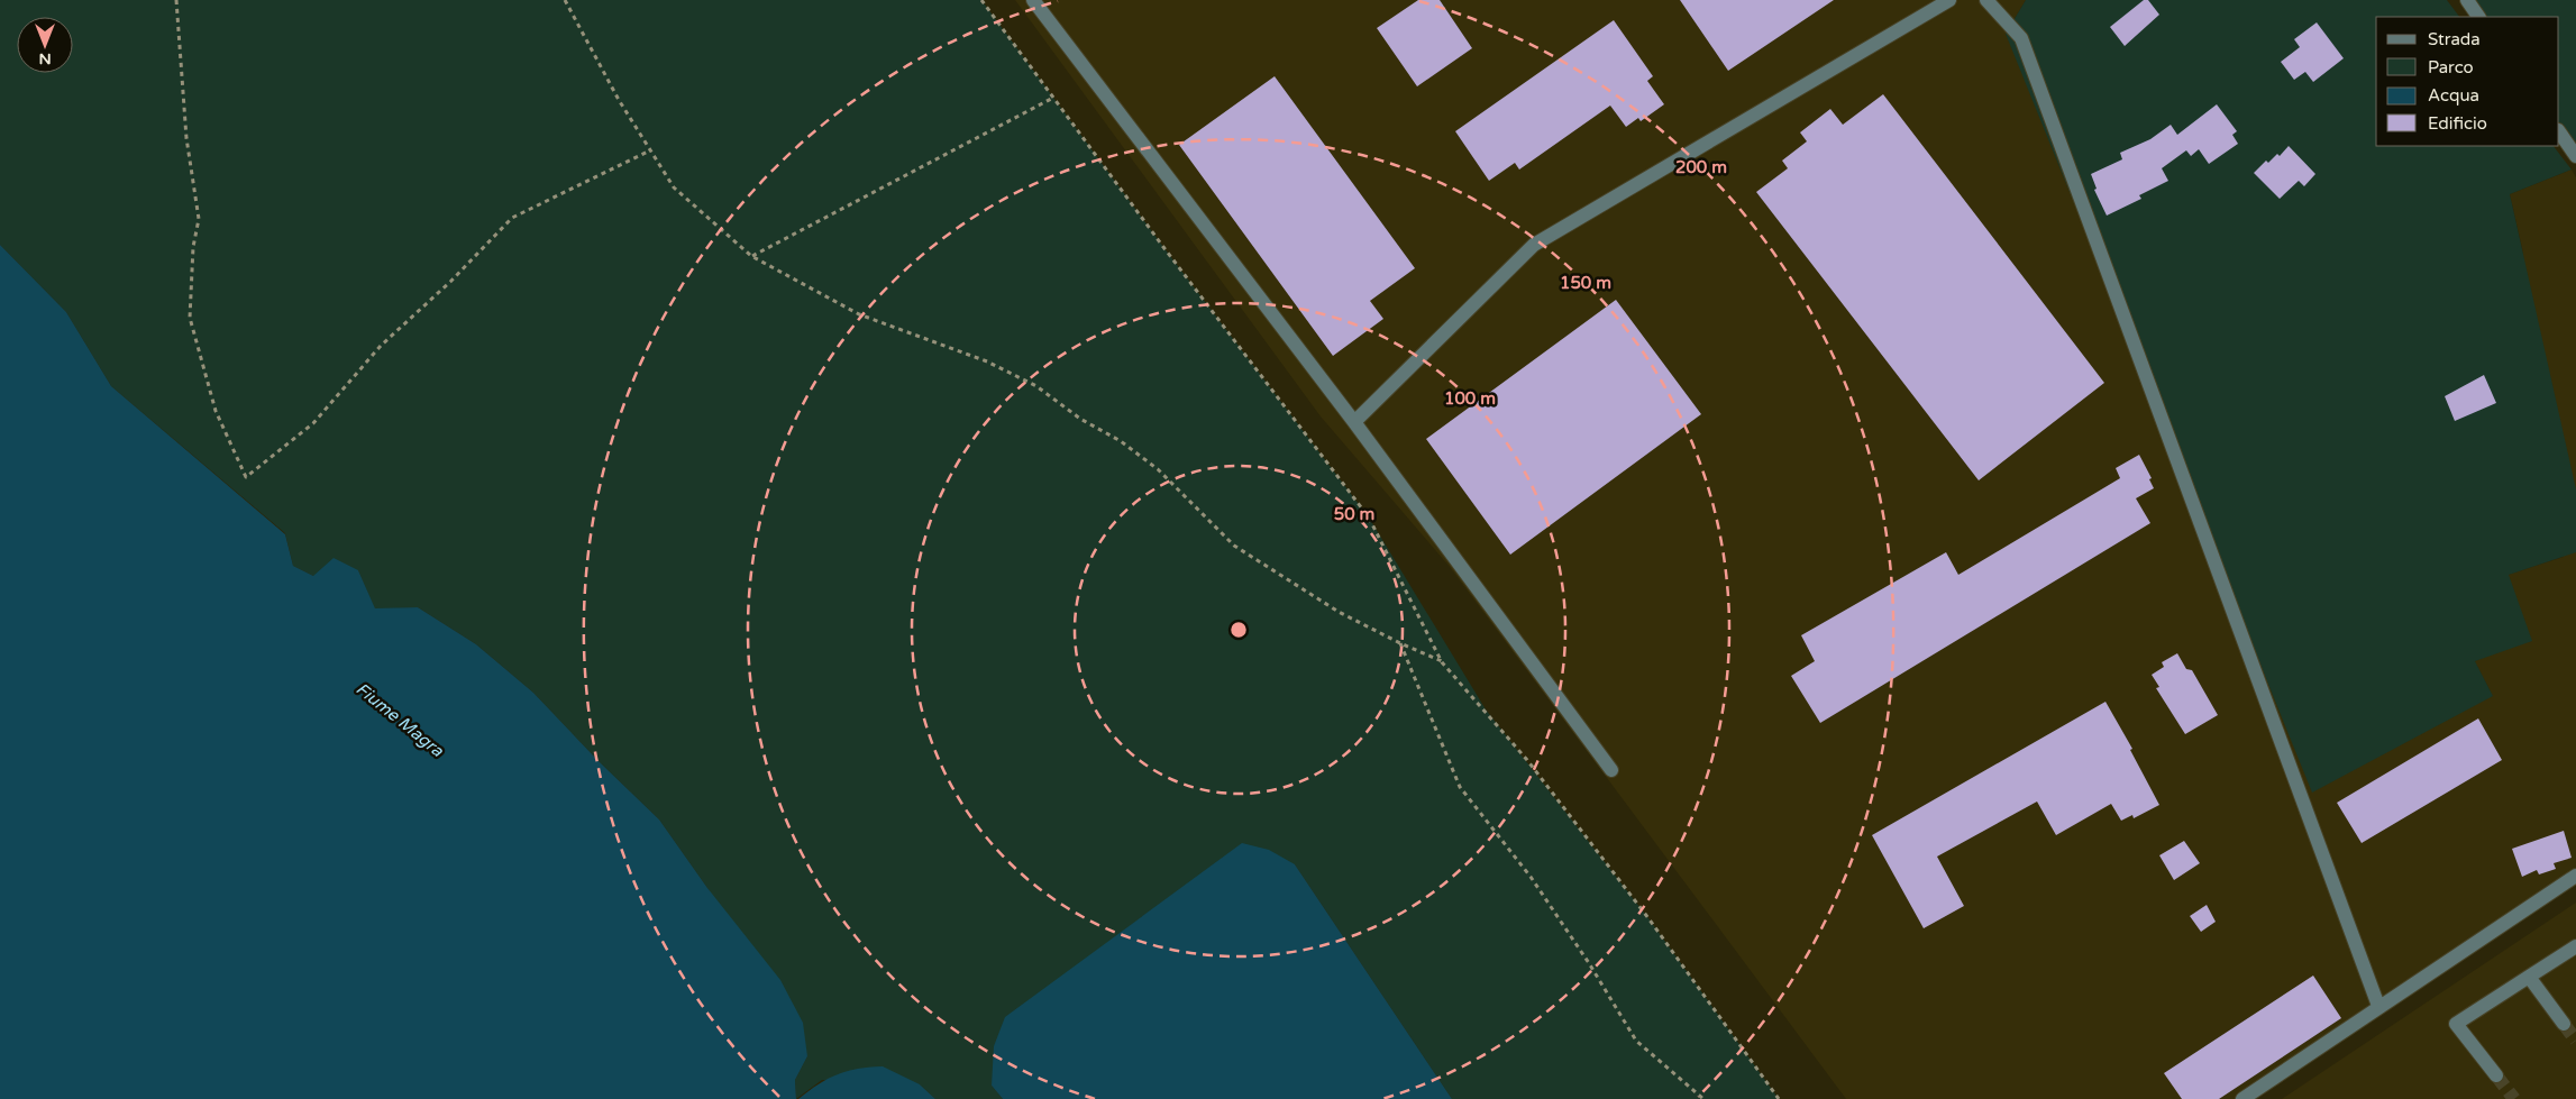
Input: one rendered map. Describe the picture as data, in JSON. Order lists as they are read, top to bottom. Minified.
{"water":["Fiume Magra"],"legend":["Strada","Parco","Acqua","Edificio"],"north":"bottom","rings":["200 m","150 m","100 m","50 m"]}
